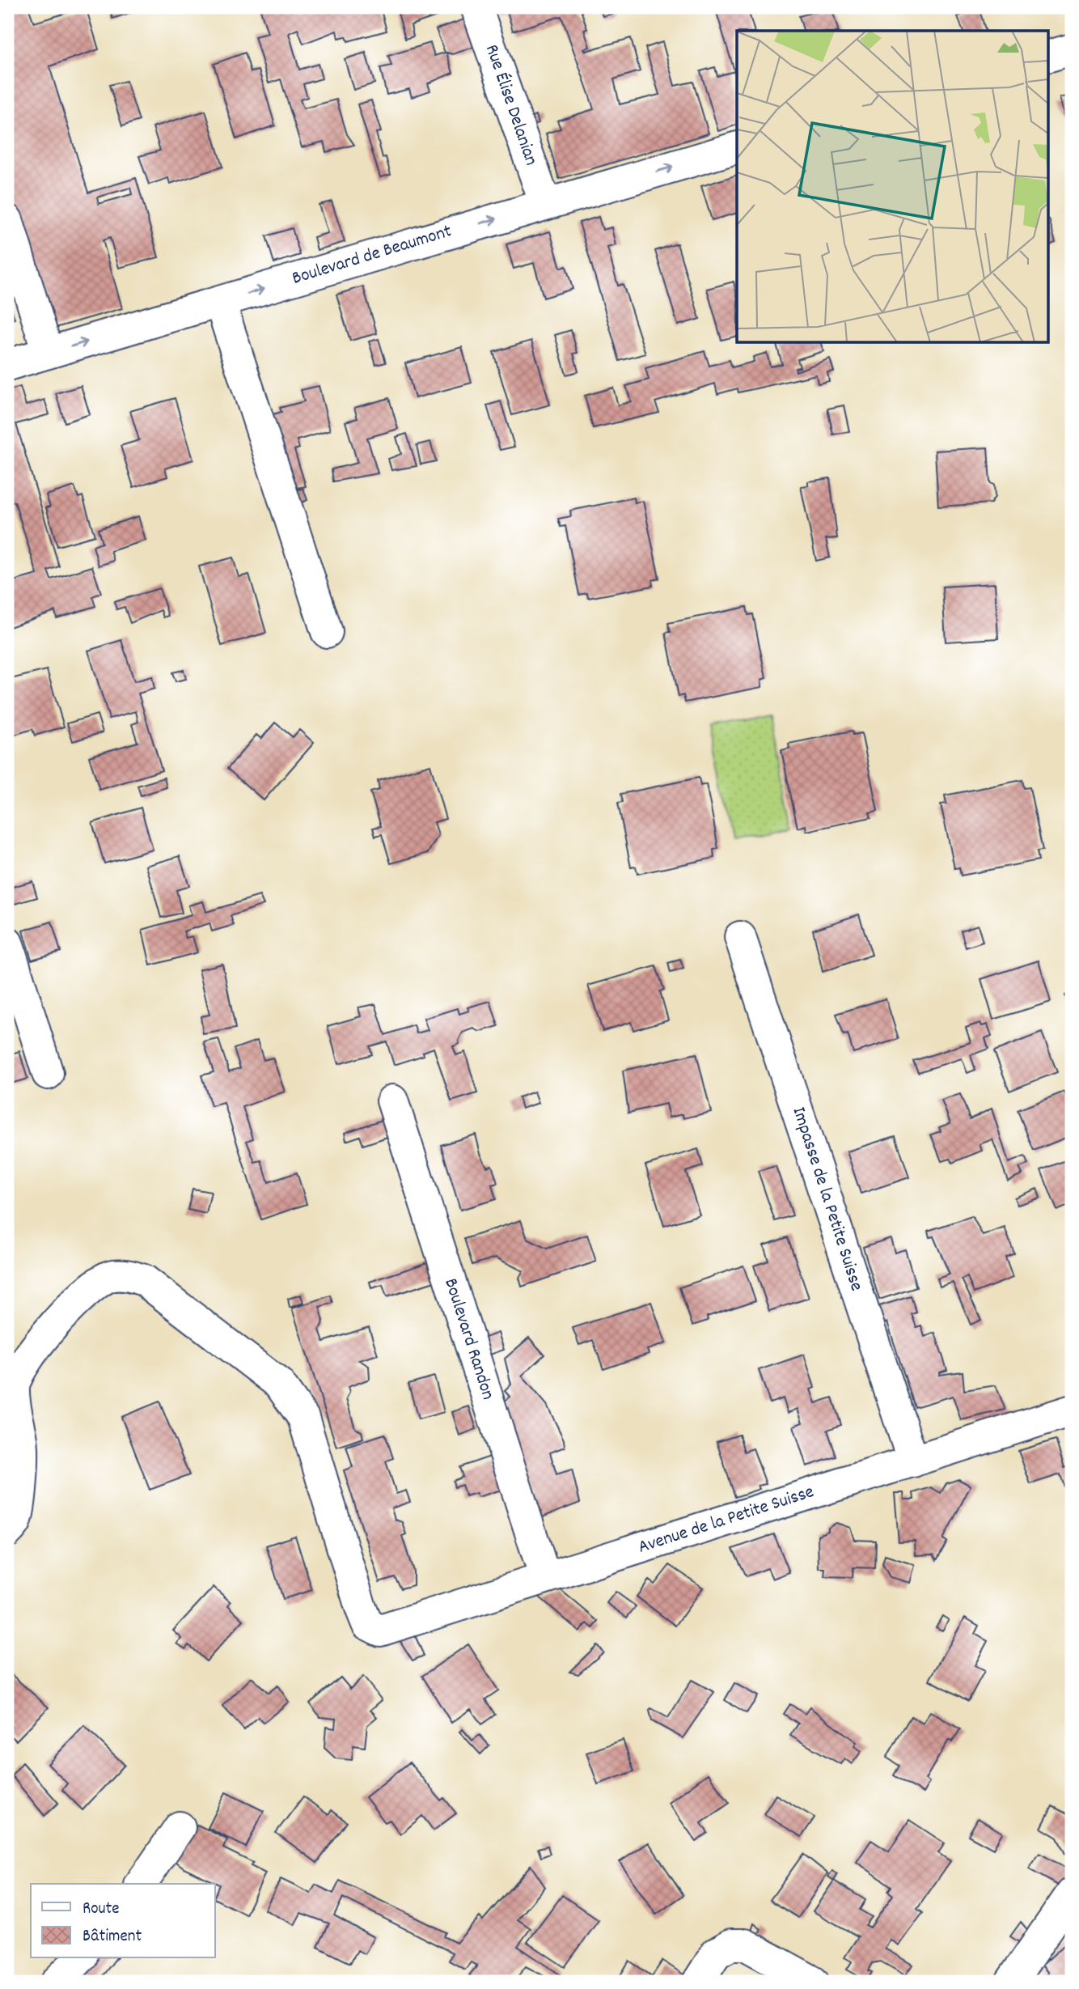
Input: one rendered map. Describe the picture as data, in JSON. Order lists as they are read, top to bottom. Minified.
{"streets":{"street":["Rue Élise Delanian","Boulevard de Beaumont","Impasse de la Petite Suisse","Boulevard Randon","Avenue de la Petite Suisse"]},"crossings":[["Rue Élise Delanian","Boulevard de Beaumont"],["Impasse de la Petite Suisse","Avenue de la Petite Suisse"],["Boulevard Randon","Avenue de la Petite Suisse"]],"one_way":["Boulevard de Beaumont"],"legend":["Route","Bâtiment"]}
